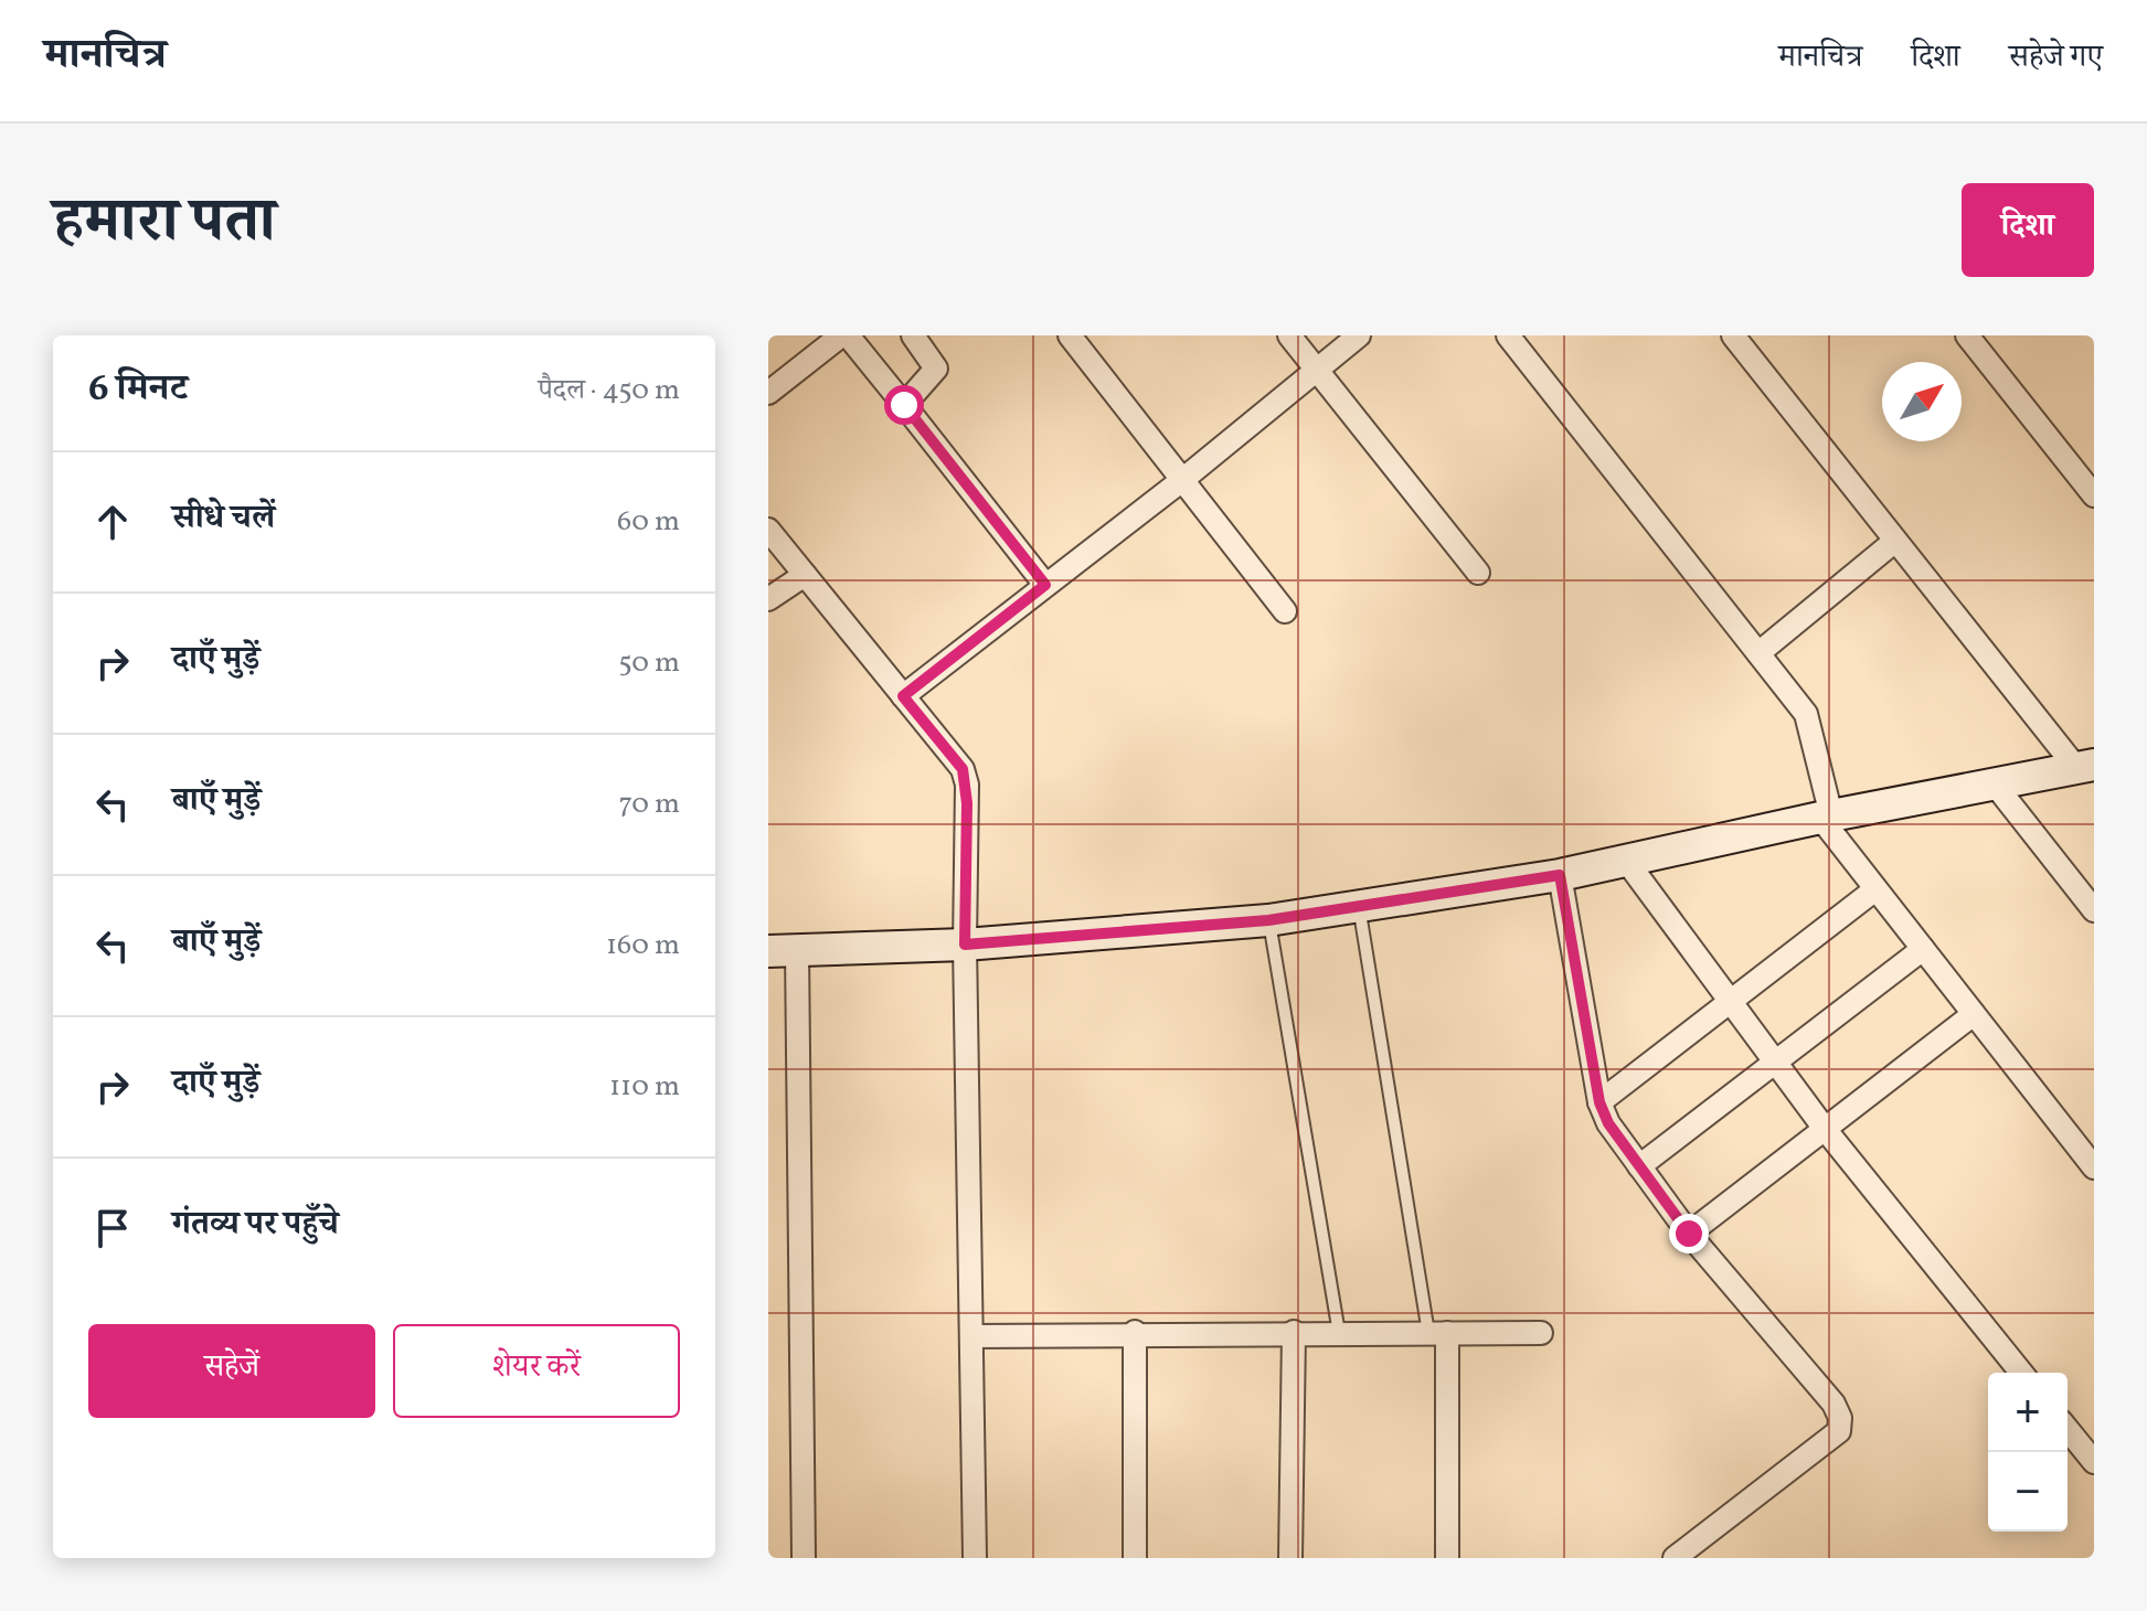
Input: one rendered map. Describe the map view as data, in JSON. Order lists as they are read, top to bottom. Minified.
{"north":"top right","page":{"header":"मानचित्र","nav":["मानचित्र","दिशा","सहेजे गए"],"title":"हमारा पता","buttons":["दिशा",["सहेजें","शेयर करें"]],"heading":["6 मिनट","पैदल · 450 m"],"list":[["सीधे चलें","60 m"],["दाएँ मुड़ें","50 m"],["बाएँ मुड़ें","70 m"],["बाएँ मुड़ें","160 m"],["दाएँ मुड़ें","110 m"],"गंतव्य पर पहुँचे"],"map_buttons":["+","−"]}}
